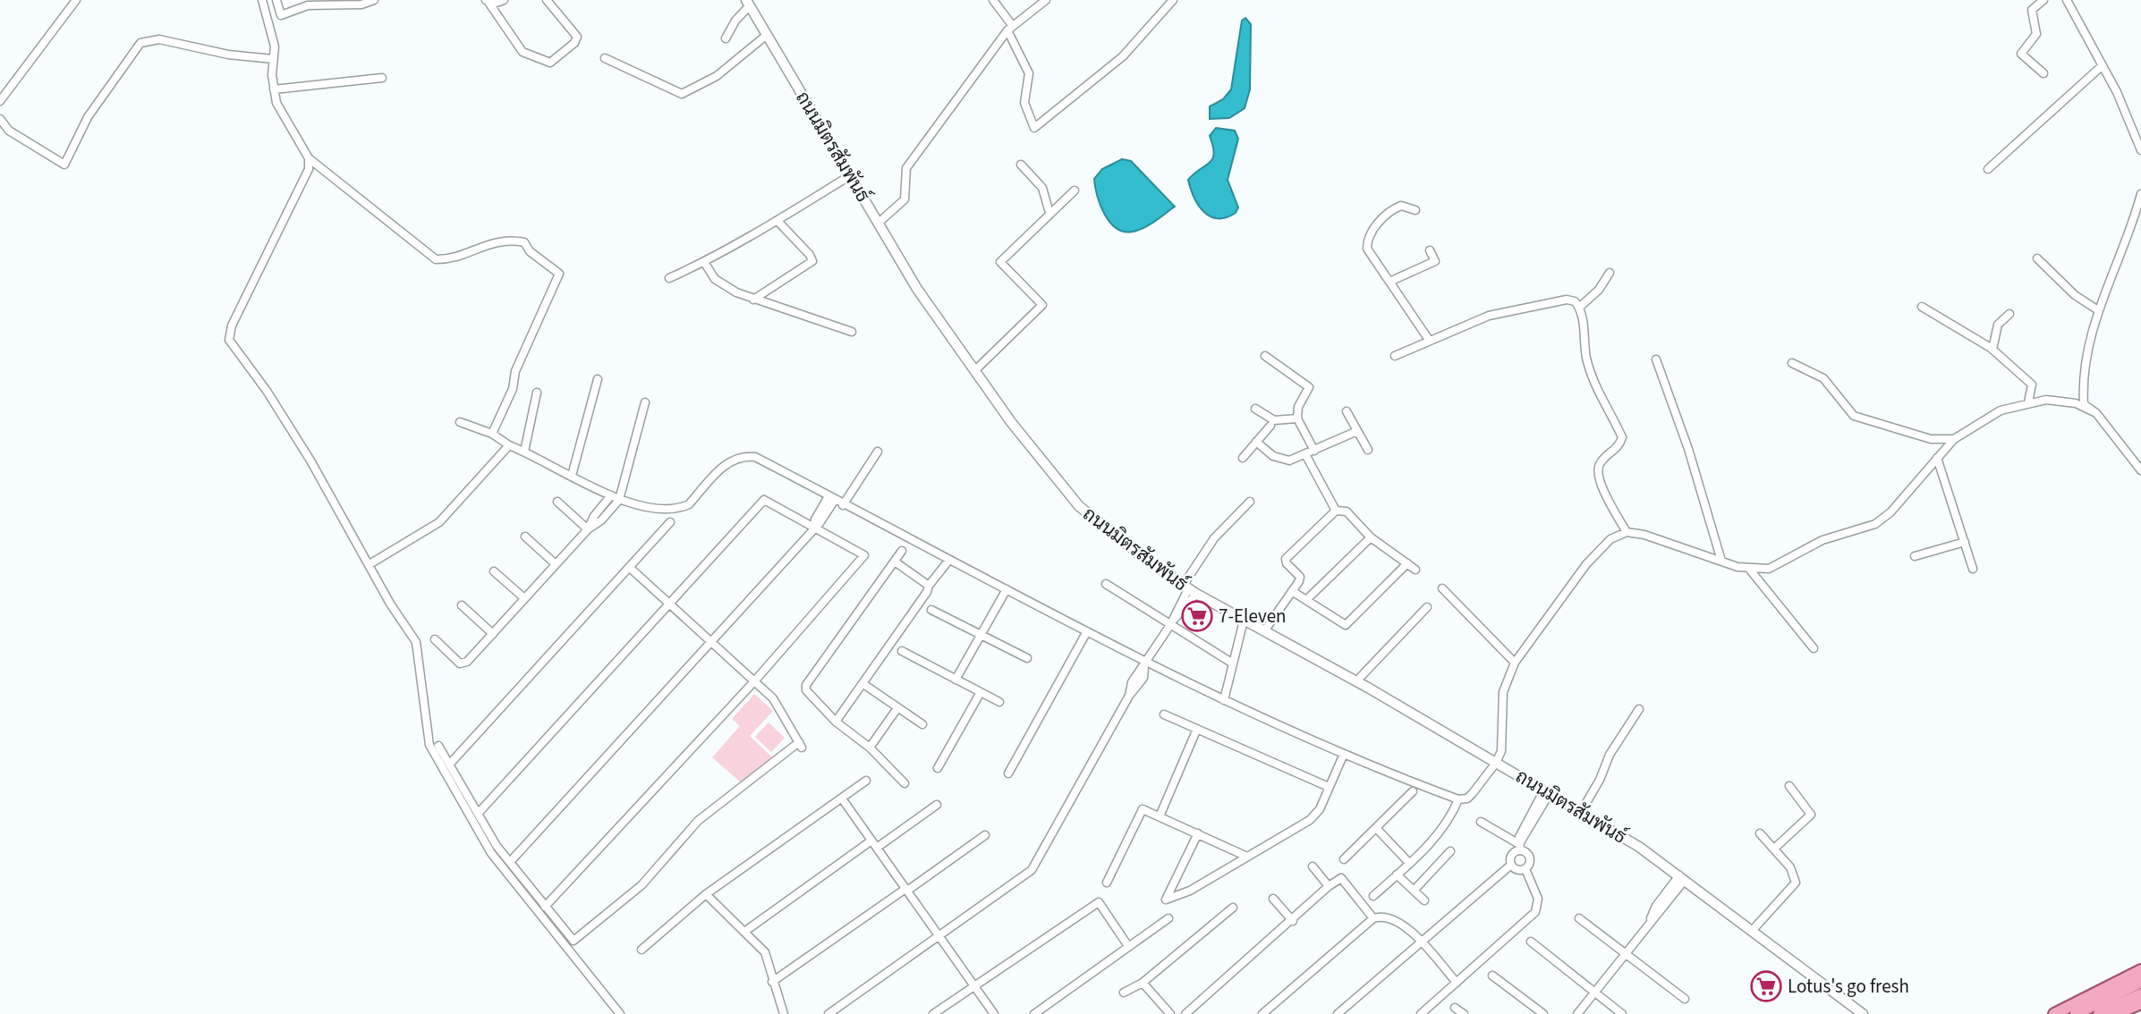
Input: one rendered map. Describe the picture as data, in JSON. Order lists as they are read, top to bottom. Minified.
{"streets":{"street":["ถนนมิตรสัมพันธ์"]},"places":{"supermarket":["7-Eleven","Lotus's go fresh"]}}
